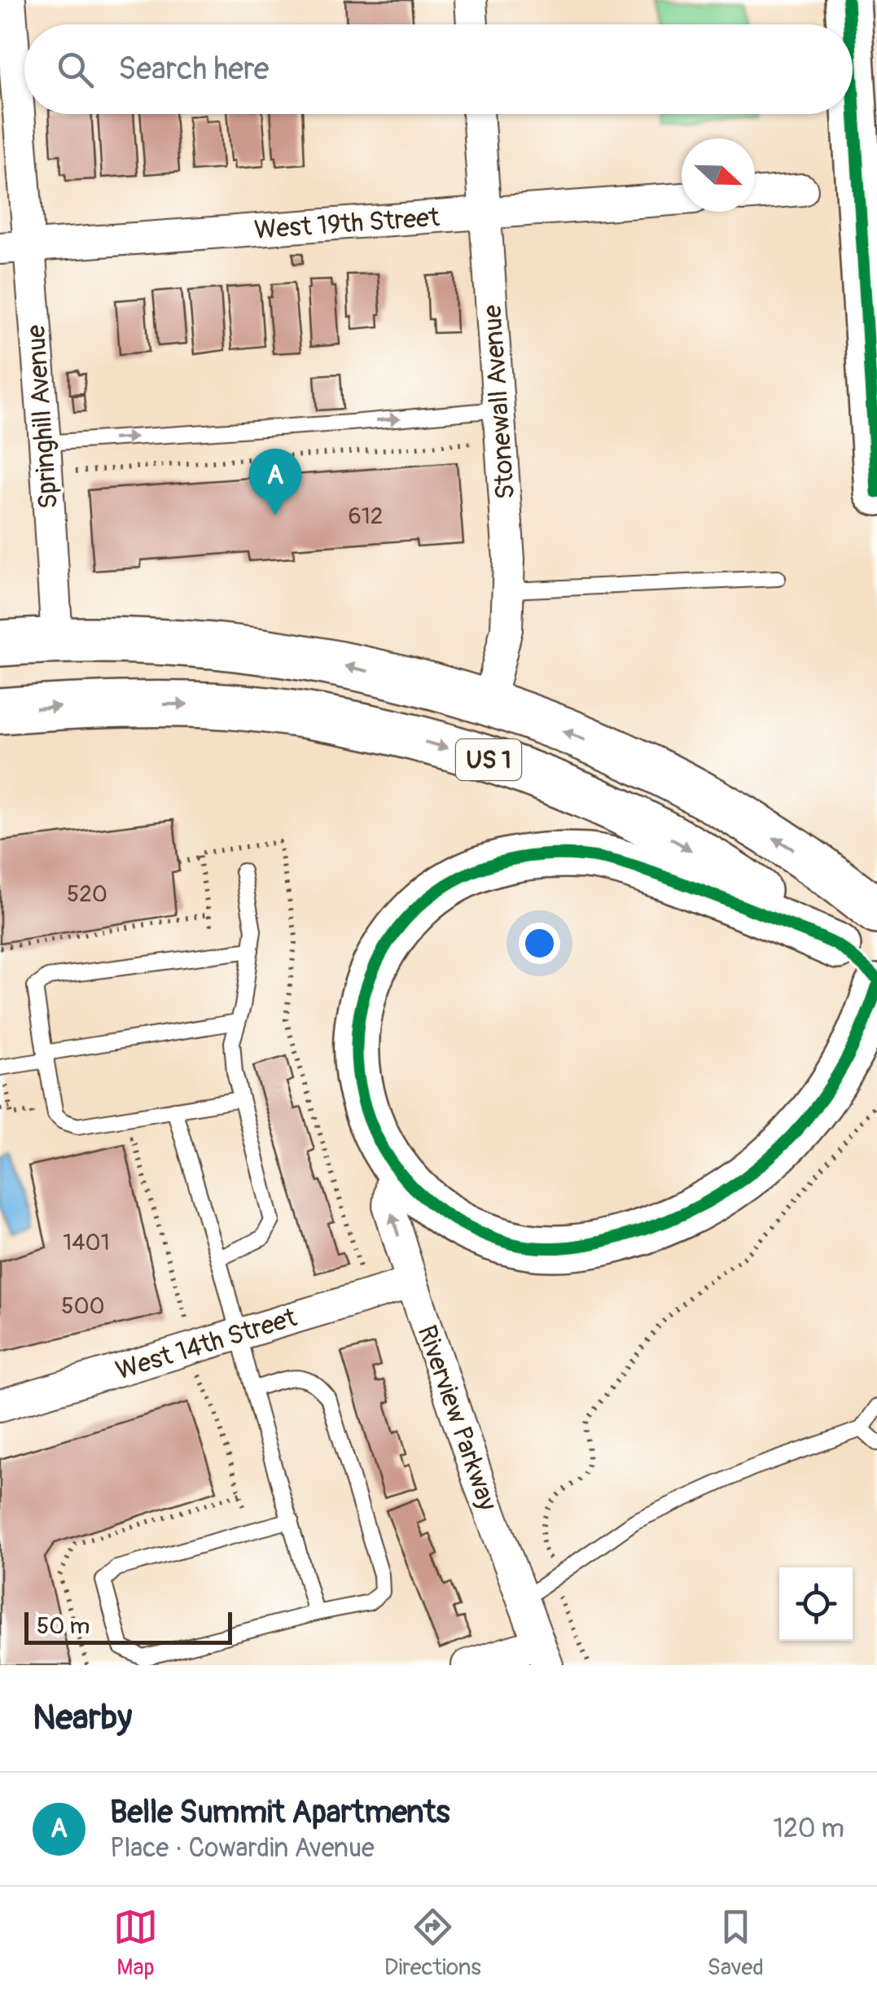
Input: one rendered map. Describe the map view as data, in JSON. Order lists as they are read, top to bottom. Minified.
{"streets":{"main road":["US 1"],"street":["West 19th Street","Stonewall Avenue","Springhill Avenue","West 14th Street","Riverview Parkway"]},"crossings":[["West 19th Street","Stonewall Avenue"],["West 19th Street","Springhill Avenue"],["Stonewall Avenue","US 1"],["Springhill Avenue","US 1"],["West 14th Street","Riverview Parkway"]],"house_numbers":["612","520","1401","500"],"scale_bar":"50 m","north":"right","page":{"search":"Search here","pins":"A","scale":"50 m","heading":"Nearby","list":[{"mark":"A","name":"Belle Summit Apartments","note":"Place · Cowardin Avenue","value":"120 m"}],"nav":["Map","Directions","Saved"]}}
